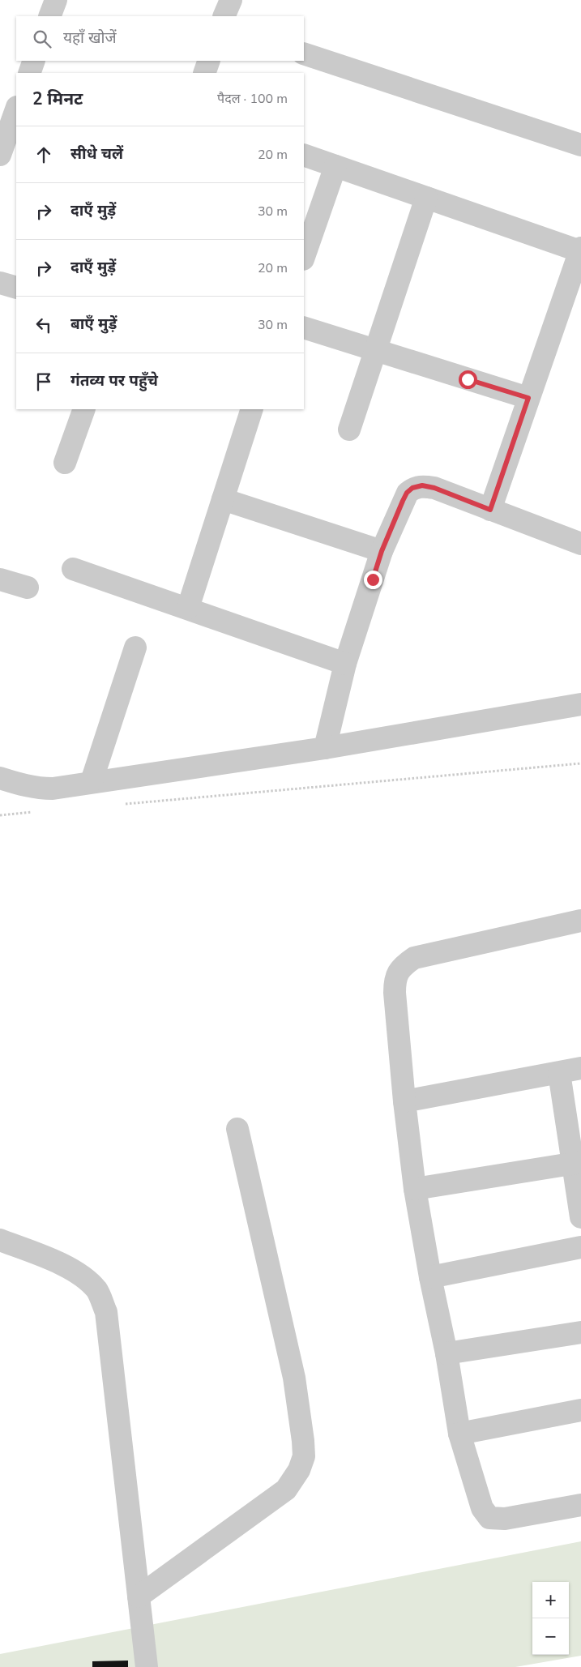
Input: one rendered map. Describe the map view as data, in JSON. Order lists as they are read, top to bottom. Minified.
{"page":{"search":"यहाँ खोजें","heading":["2 मिनट","पैदल · 100 m"],"list":[["सीधे चलें","20 m"],["दाएँ मुड़ें","30 m"],["दाएँ मुड़ें","20 m"],["बाएँ मुड़ें","30 m"],"गंतव्य पर पहुँचे"],"map_buttons":["+","−"]}}
